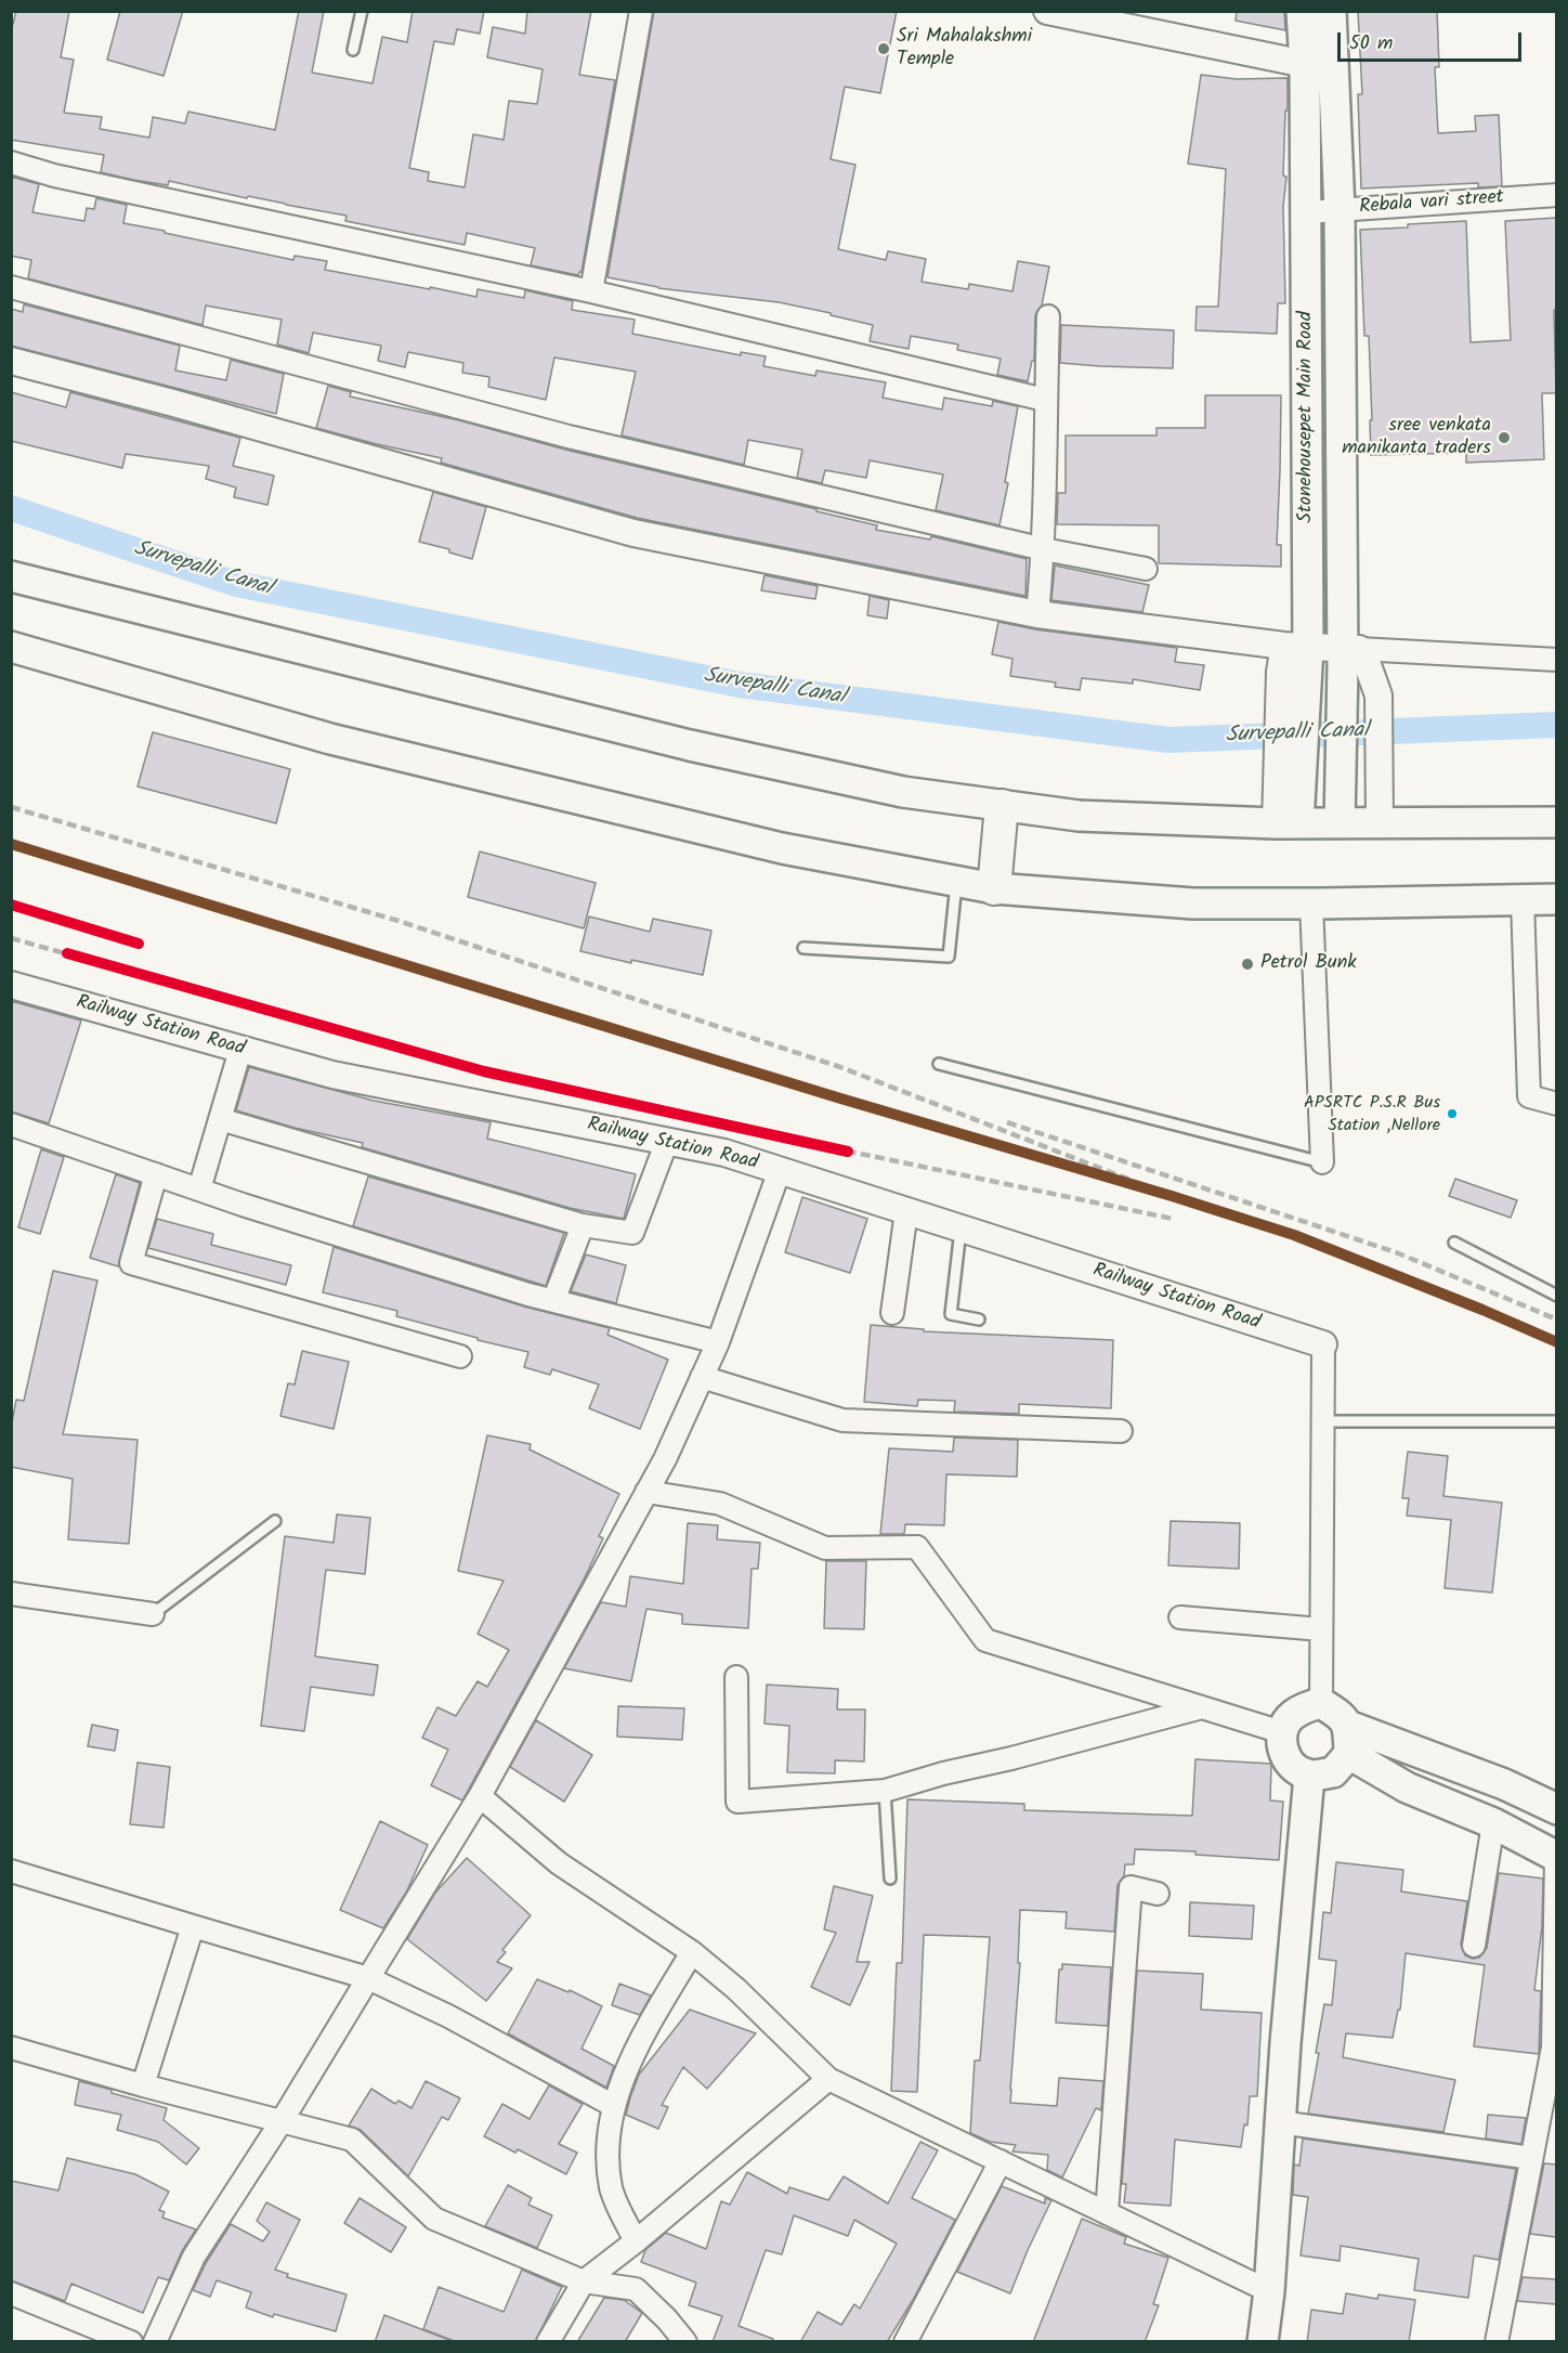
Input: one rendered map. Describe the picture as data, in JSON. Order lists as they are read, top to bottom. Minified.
{"streets":{"main road":["Stonehousepet Main Road"],"street":["Rebala vari street","Railway Station Road"]},"crossings":[["Rebala vari street","Stonehousepet Main Road"]],"water":["Survepalli Canal"],"places":["Sri Mahalakshmi Temple","sree venkata manikanta traders","Petrol Bunk","APSRTC P.S.R Bus Station ,Nellore"],"scale_bar":"50 m"}
